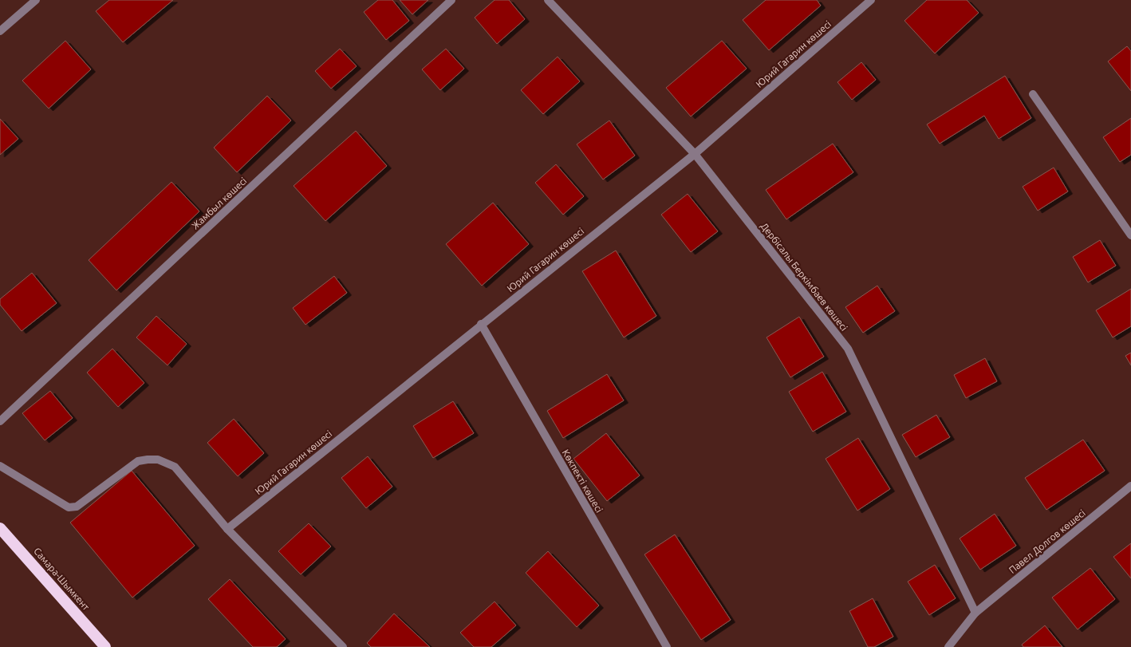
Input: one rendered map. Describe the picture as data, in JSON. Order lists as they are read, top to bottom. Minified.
{"streets":{"highway":["Самара-Шымкент"],"street":["Юрий Гагарин көшесі","Жамбыл көшесі","Дербісалы Беркімбаев көшесі","Көкпекті көшесі","Павел Долгов көшесі"]},"crossings":[["Юрий Гагарин көшесі","Дербісалы Беркімбаев көшесі"],["Юрий Гагарин көшесі","Көкпекті көшесі"],["Дербісалы Беркімбаев көшесі","Павел Долгов көшесі"]]}
